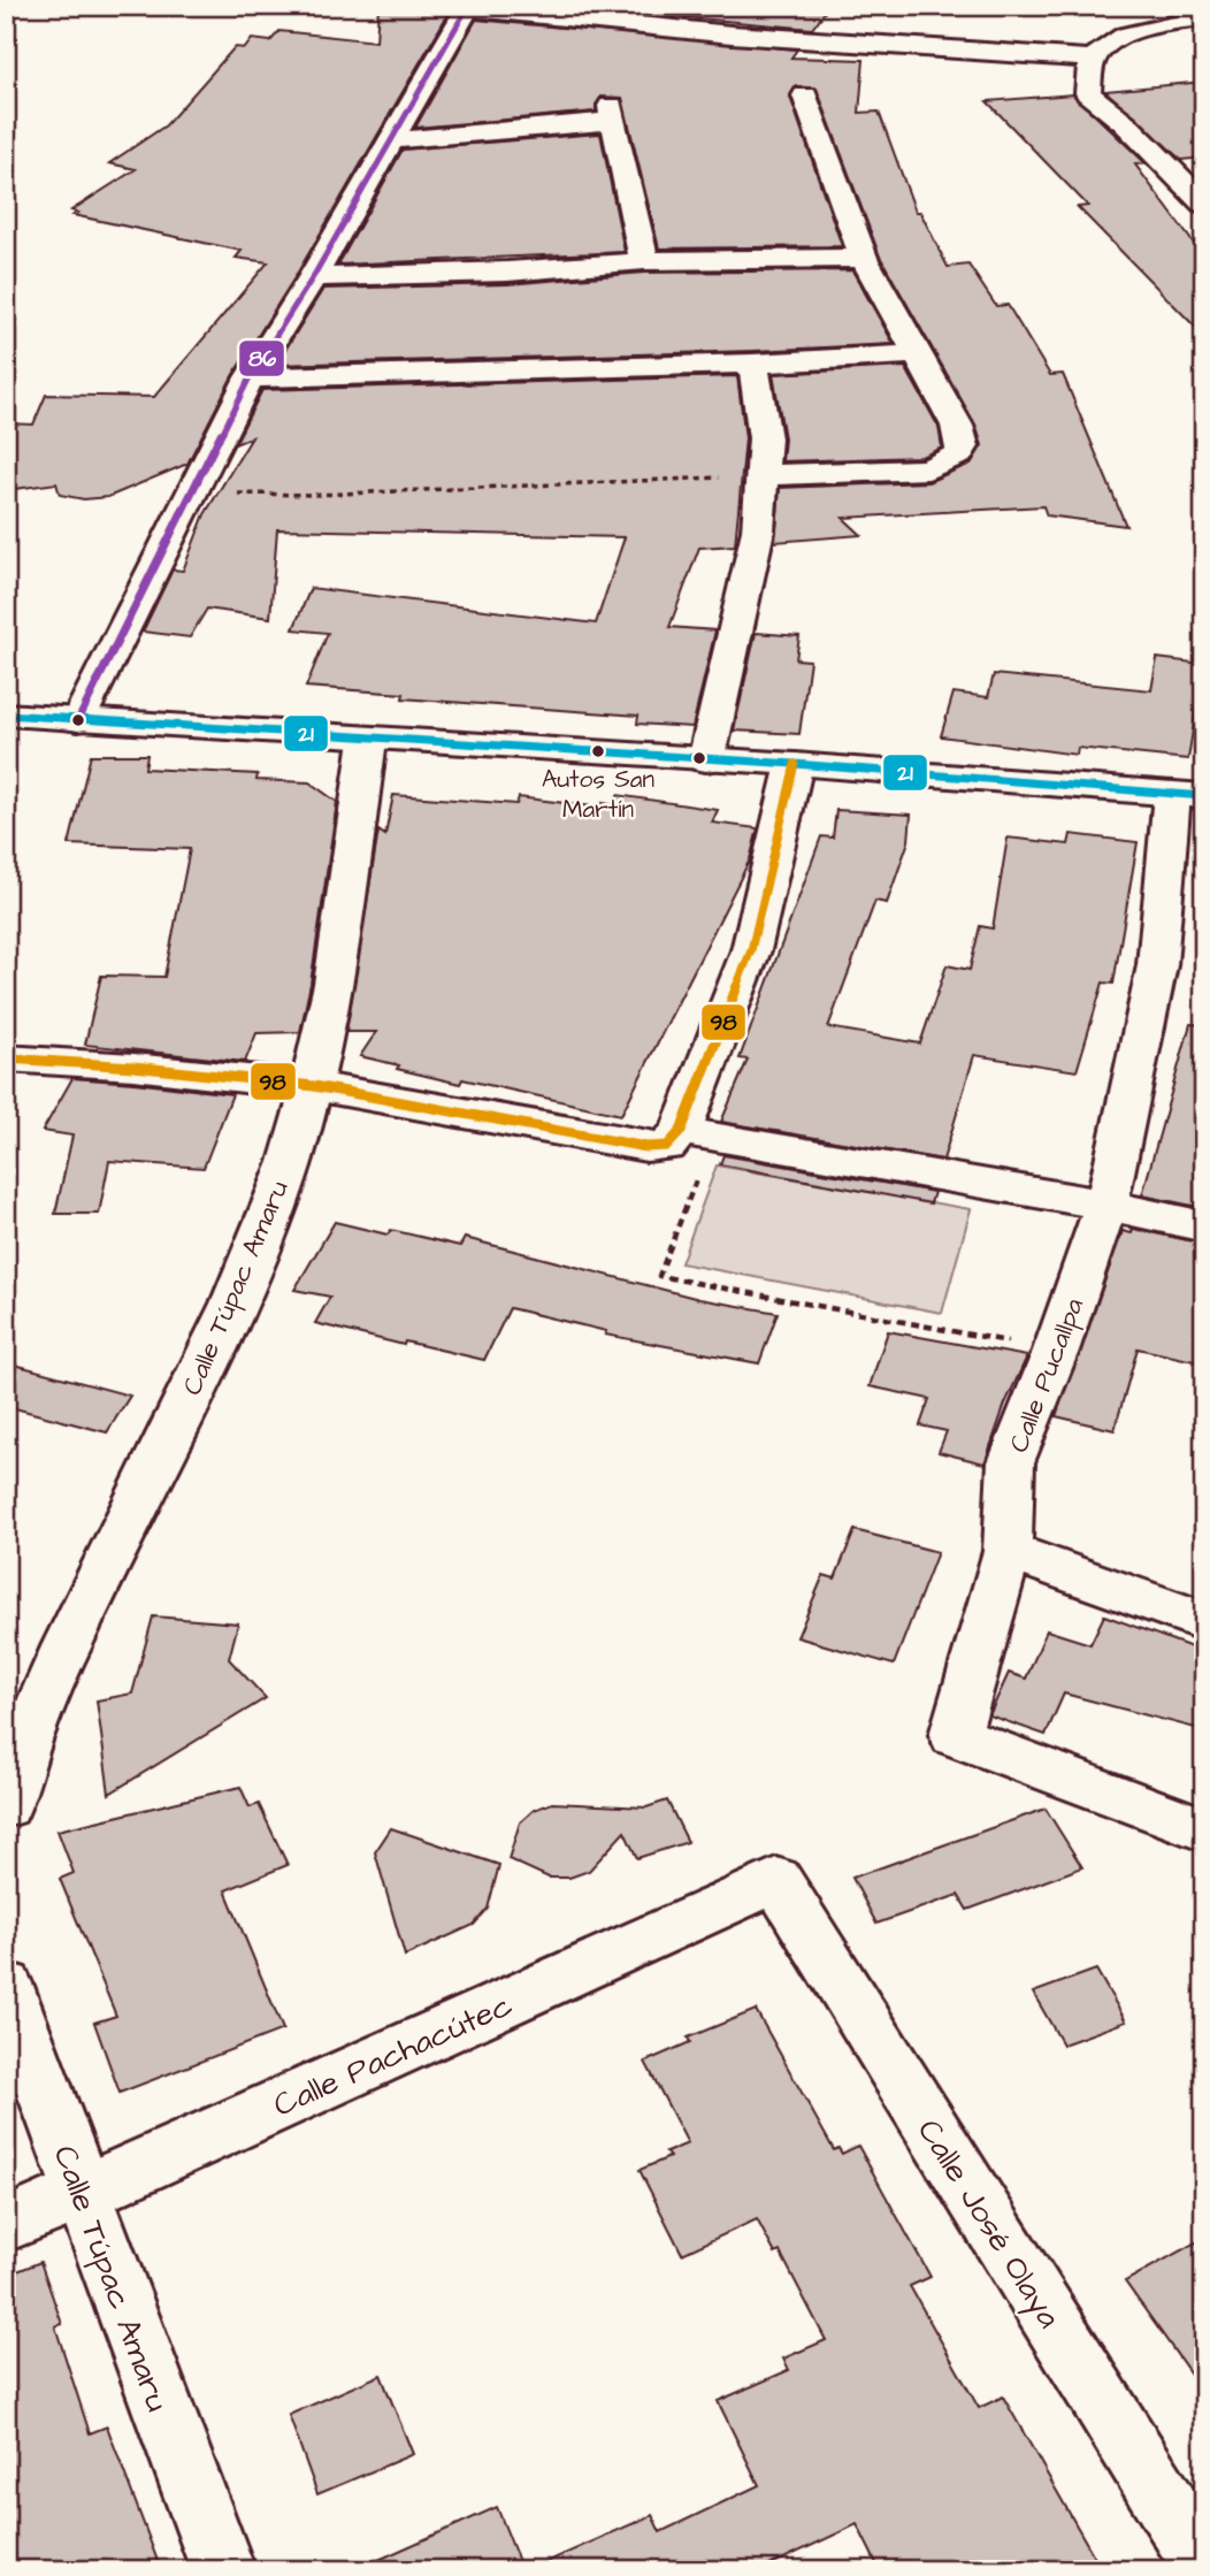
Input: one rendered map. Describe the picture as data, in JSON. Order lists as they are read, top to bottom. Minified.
{"streets":{"main road":["Calle Túpac Amaru","Calle Pucallpa","Calle Pachacútec","Calle José Olaya"]},"crossings":[["Calle Túpac Amaru","Calle Pachacútec"],["Calle Pachacútec","Calle José Olaya"]],"places":["Autos San Martín"],"lines":["transit line 86","transit line 21","transit line 98"]}
